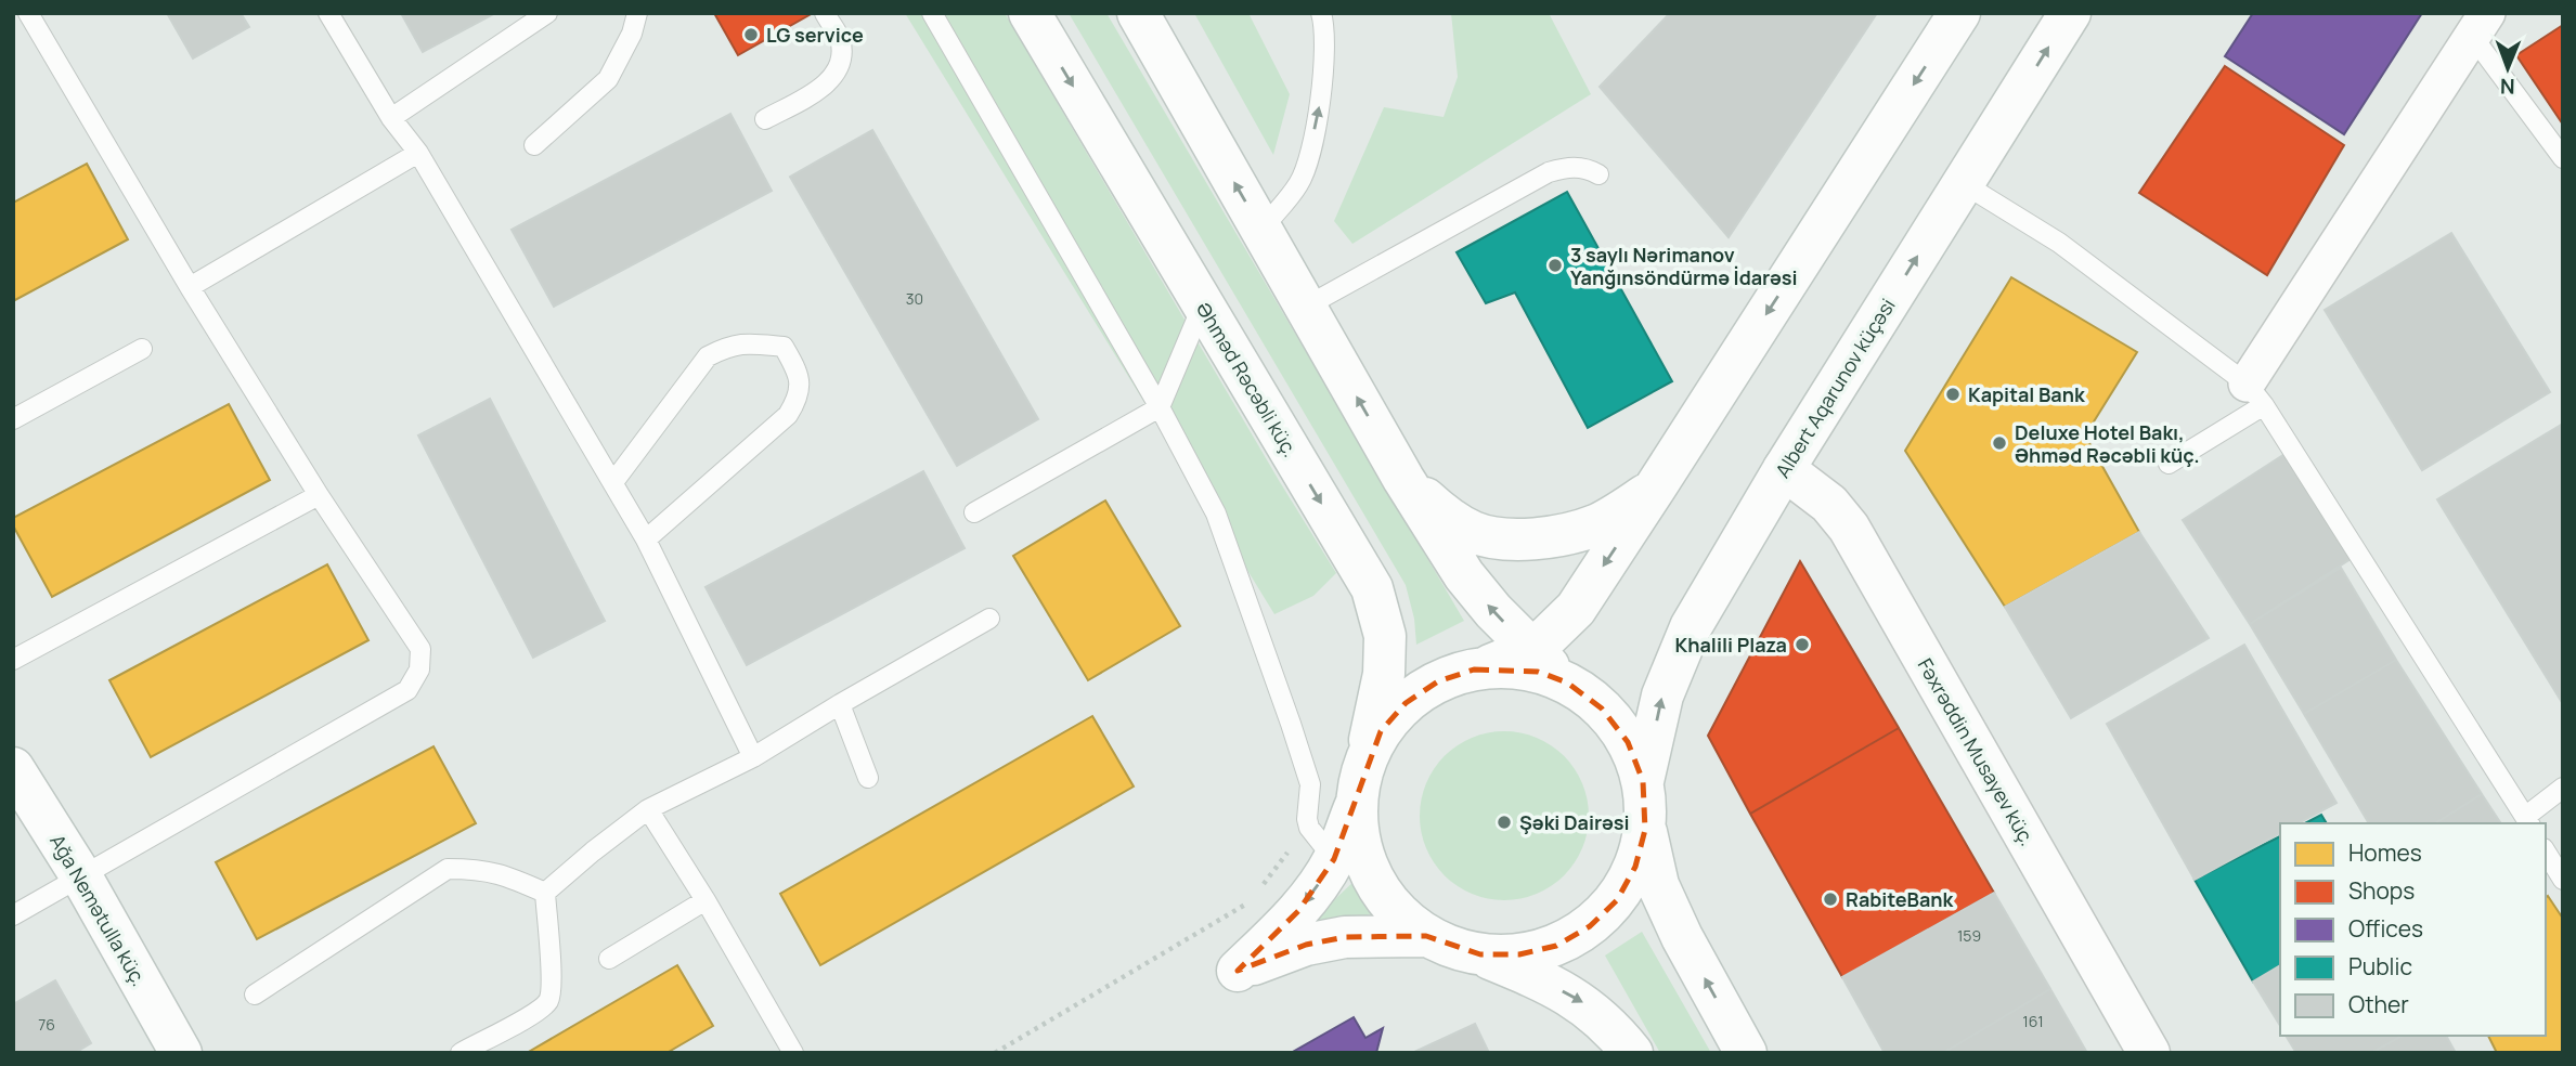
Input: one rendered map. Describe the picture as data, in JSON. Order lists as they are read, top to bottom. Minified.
{"streets":{"main road":["Əhməd Rəcəbli küç.","Albert Aqarunov küçəsi","Fəxrəddin Musayev küç.","Ağa Nemətulla küç."]},"crossings":[["Albert Aqarunov küçəsi","Fəxrəddin Musayev küç."]],"places":["LG service","3 saylı Nərimanov Yanğınsöndürmə İdarəsi","Kapital Bank","Deluxe Hotel Bakı, Əhməd Rəcəbli küç.","Khalili Plaza","Şəki Dairəsi","RabiteBank"],"house_numbers":["30","159","161","76"],"legend":["Homes","Shops","Offices","Public","Other"],"north":"bottom"}
